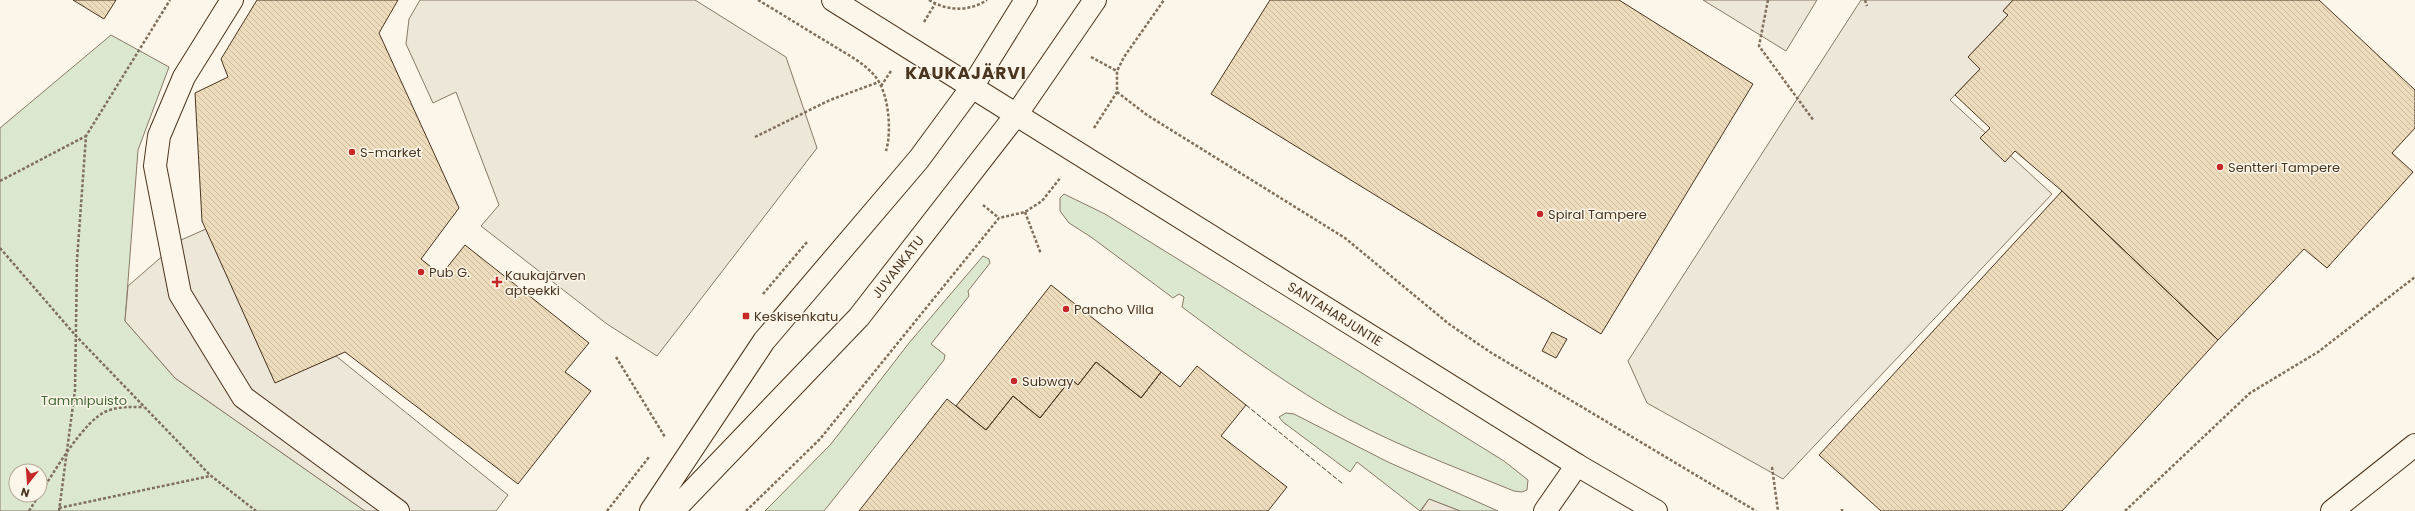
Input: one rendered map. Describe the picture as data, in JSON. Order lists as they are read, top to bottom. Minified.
{"streets":{"main road":["JUVANKATU","SANTAHARJUNTIE"]},"crossings":[["JUVANKATU","SANTAHARJUNTIE"]],"districts":["KAUKAJÄRVI"],"parks":["Tammipuisto"],"places":{"other":["S-market","Sentteri Tampere","Spiral Tampere","Pub G.","Pancho Villa","Subway"],"health":["Kaukajärven apteekki"],"transit":["Keskisenkatu"]},"north":"bottom"}
